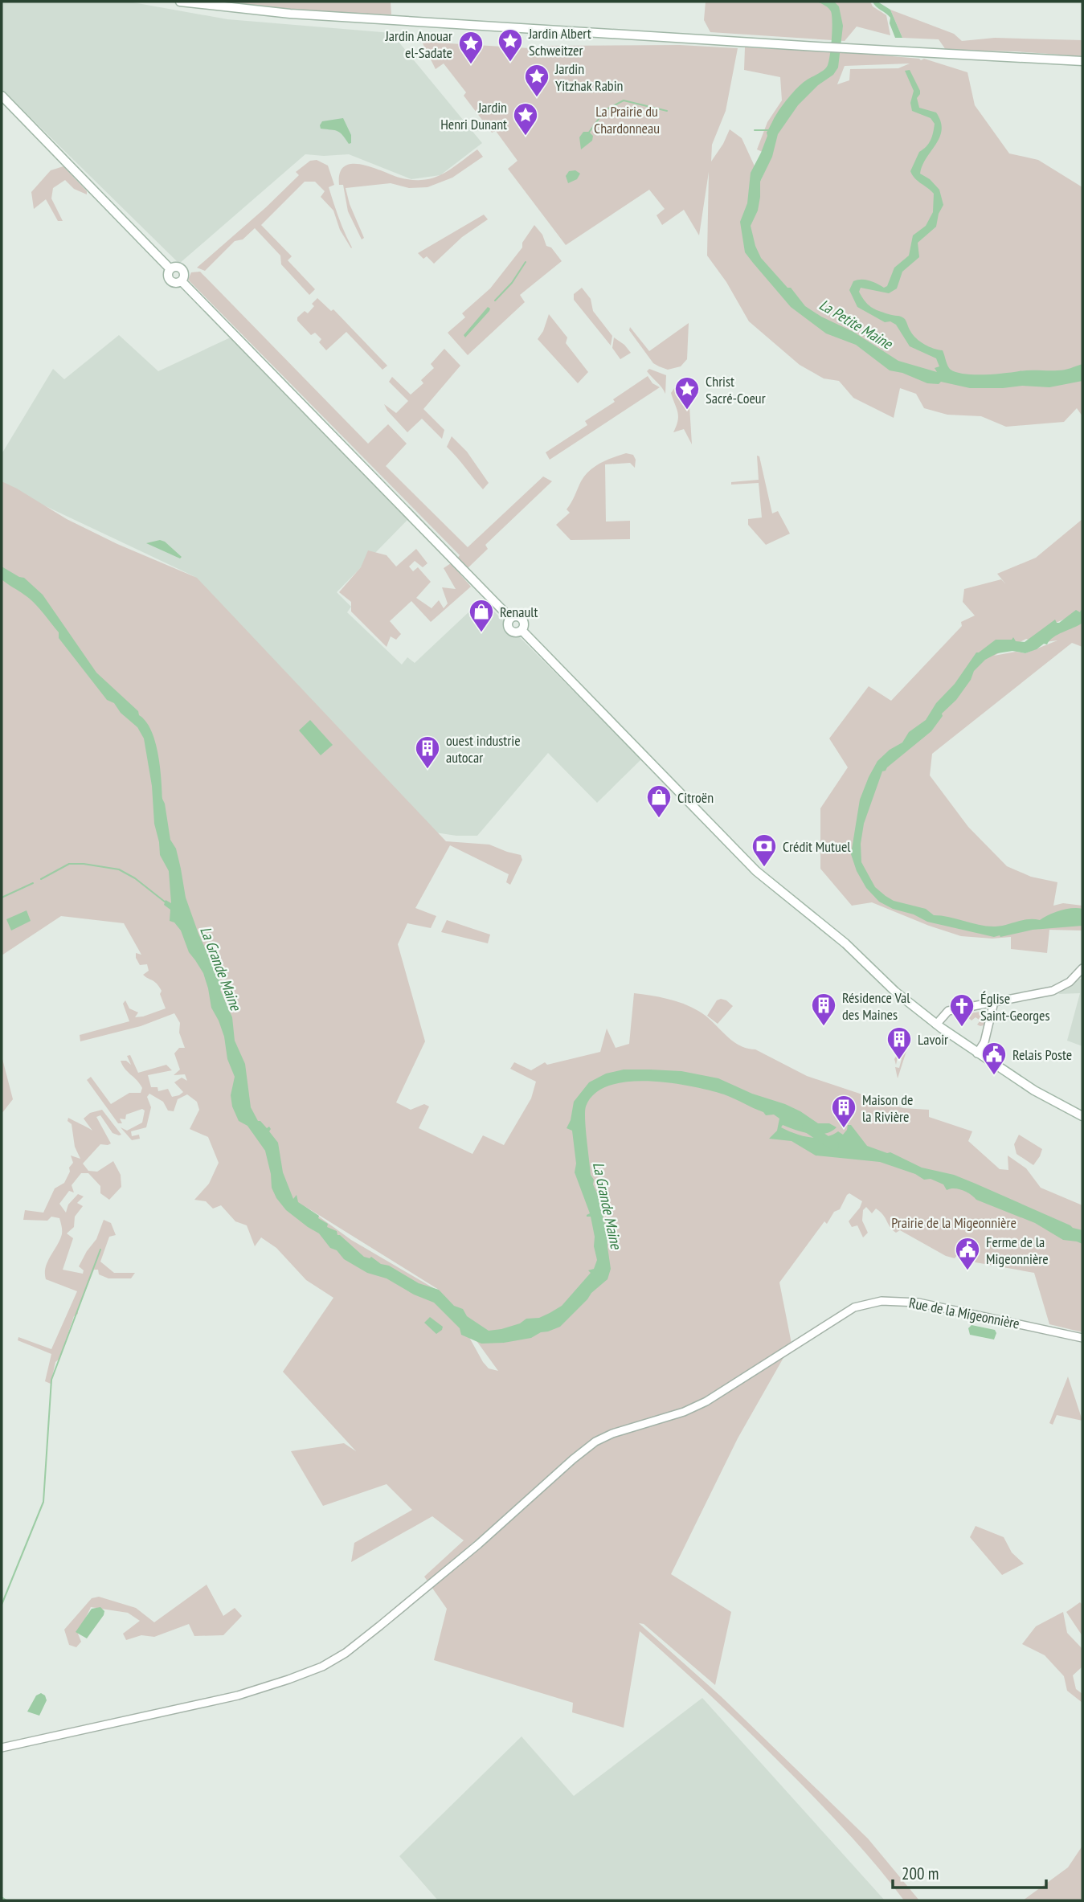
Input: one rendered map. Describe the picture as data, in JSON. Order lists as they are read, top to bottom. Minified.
{"streets":{"street":["Rue de la Migeonnière"]},"water":["La Petite Maine","La Grande Maine"],"parks":["La Prairie du Chardonneau","Prairie de la Migeonnière"],"places":{"place":["Jardin Albert Schweitzer","Jardin Anouar el-Sadate","Jardin Yitzhak Rabin","Jardin Henri Dunant","Christ Sacré-Coeur"],"shop":["Renault","Citroën"],"building":["ouest industrie autocar","Résidence Val des Maines","Lavoir","Maison de la Rivière"],"bank":["Crédit Mutuel"],"church":["Église Saint-Georges"],"public building":["Relais Poste","Ferme de la Migeonnière"]},"scale_bar":"200 m"}
